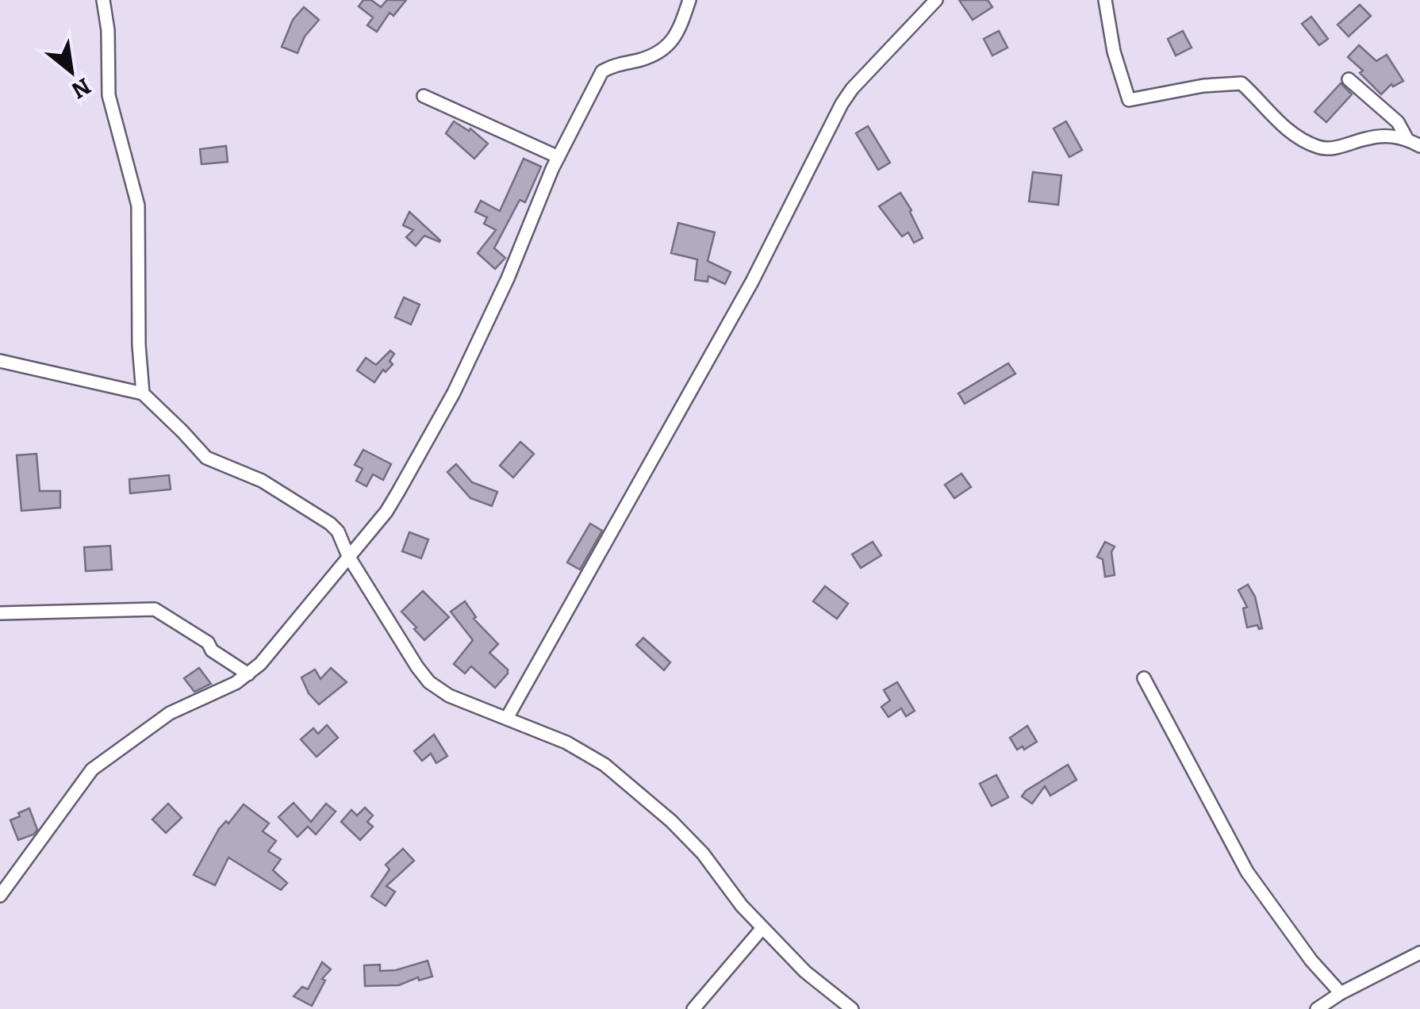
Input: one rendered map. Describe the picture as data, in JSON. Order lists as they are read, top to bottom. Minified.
{"north":"bottom right"}
